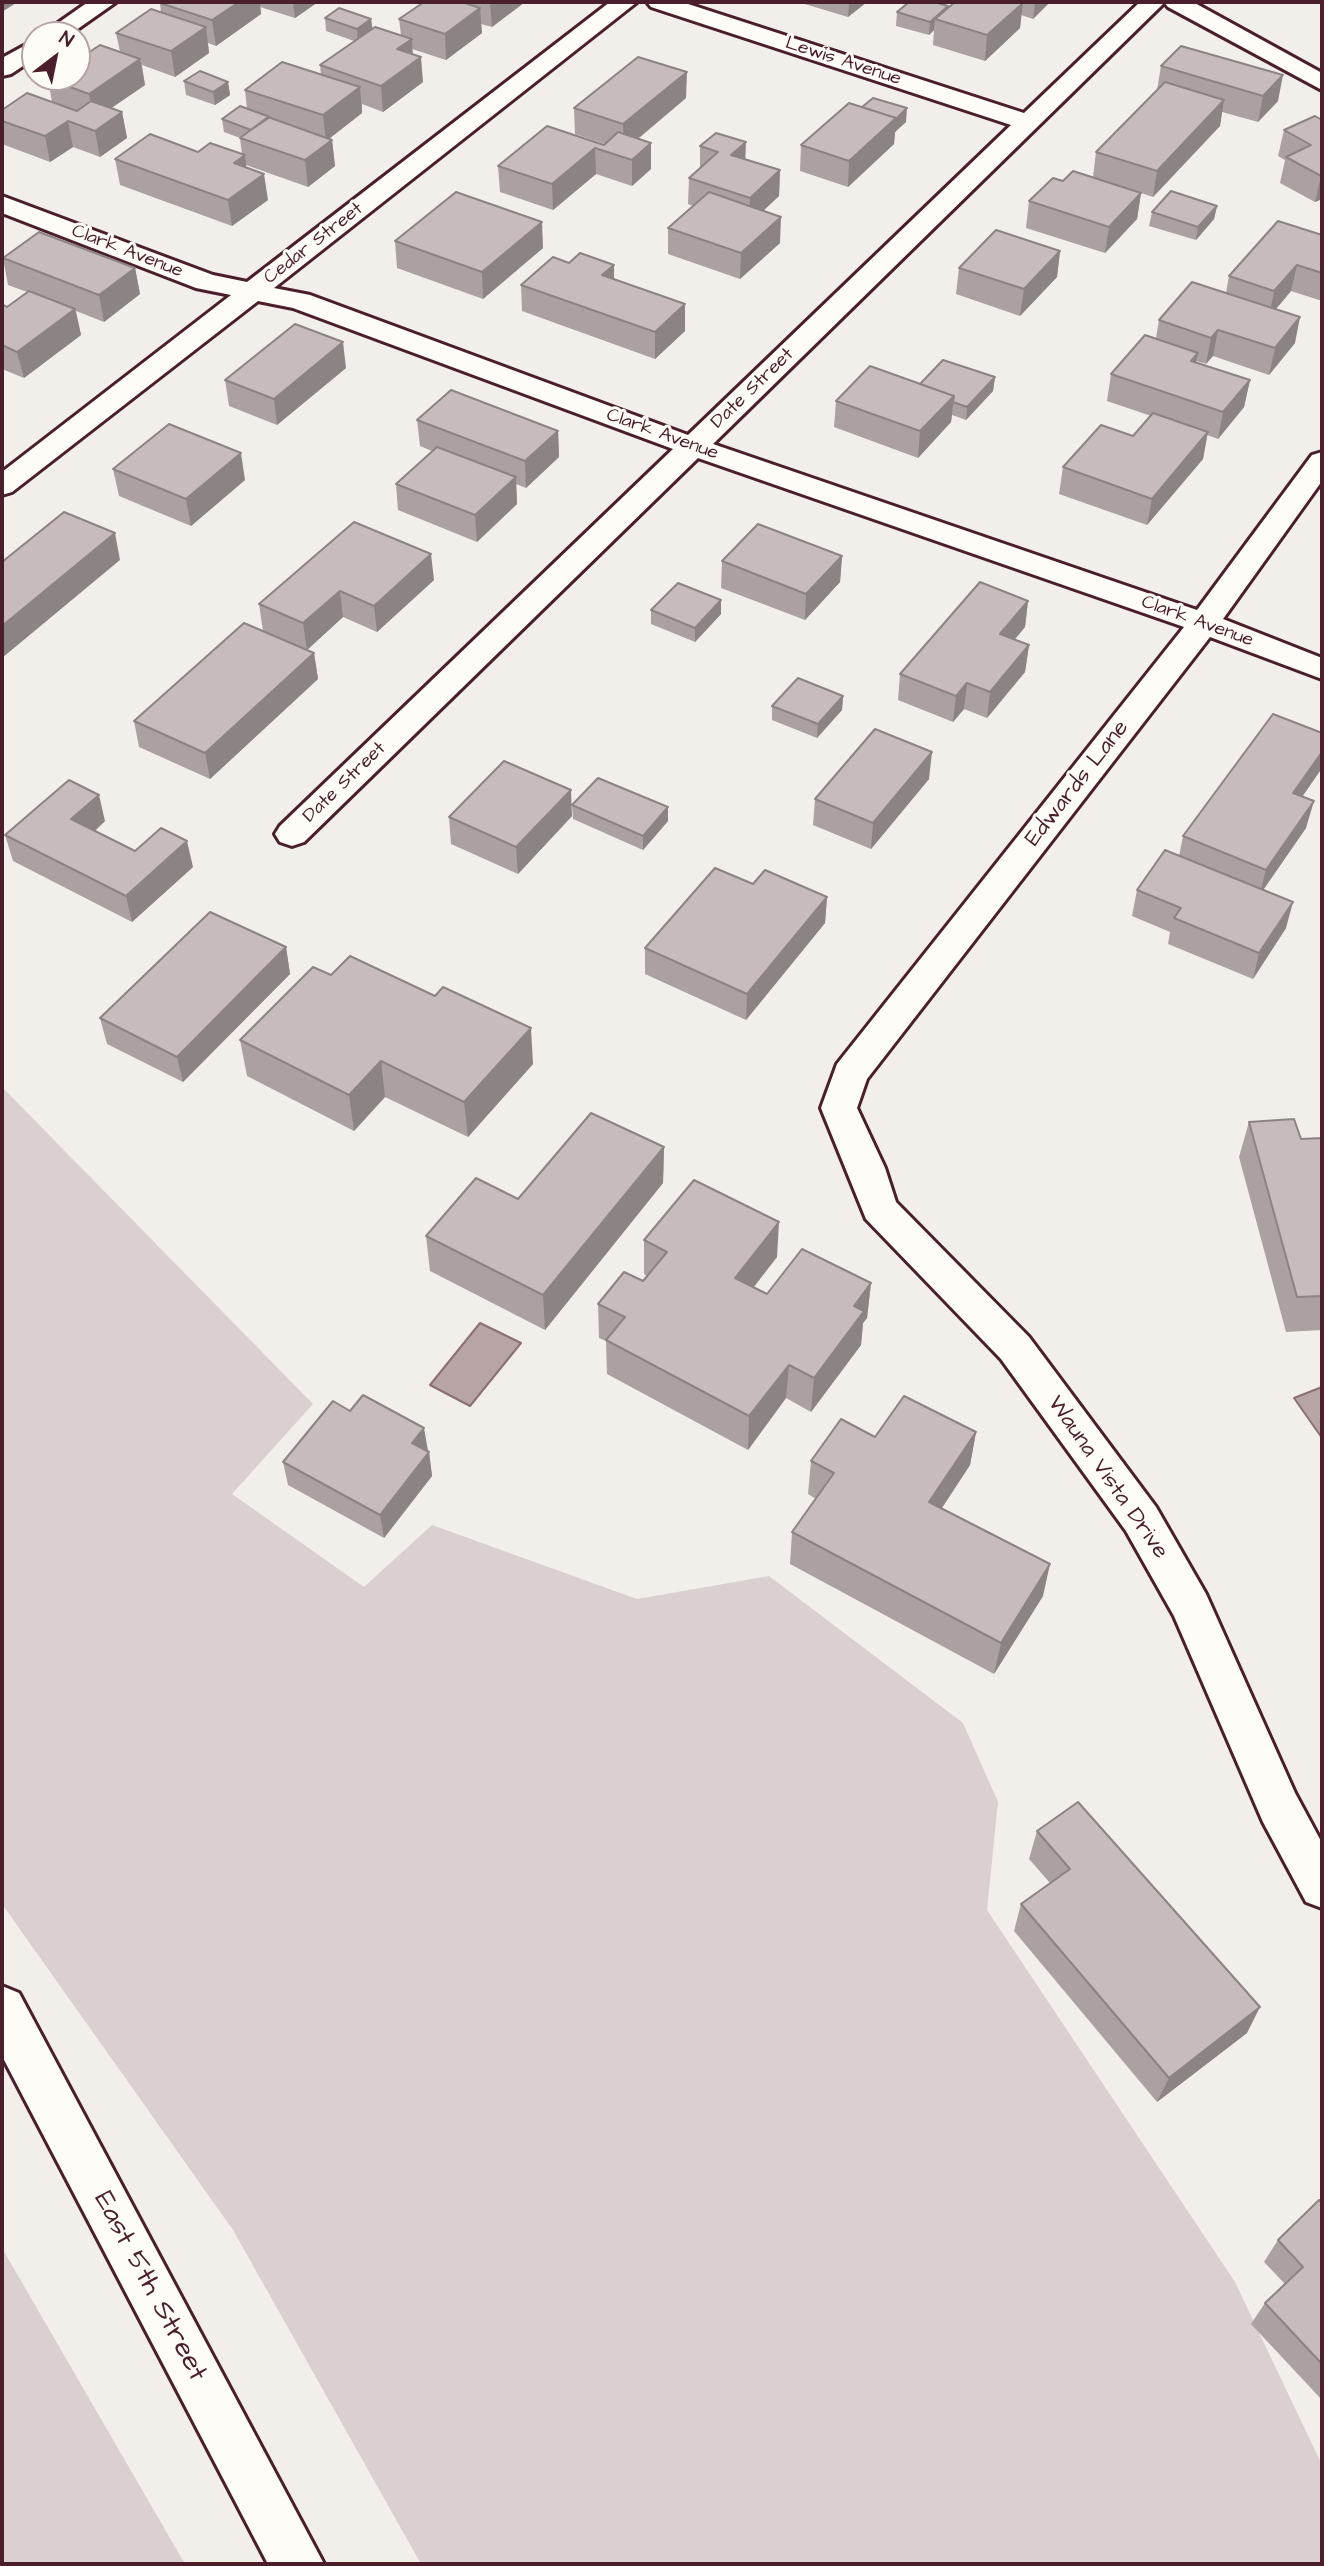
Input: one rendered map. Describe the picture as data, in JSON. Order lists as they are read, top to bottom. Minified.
{"streets":{"street":["Lewis Avenue","Cedar Street","Clark Avenue","Date Street","Edwards Lane","Wauna Vista Drive","East 5th Street"]},"crossings":[["Lewis Avenue","Date Street"],["Cedar Street","Clark Avenue"],["Clark Avenue","Date Street"],["Clark Avenue","Edwards Lane"],["Edwards Lane","Wauna Vista Drive"]],"north":"top right"}
